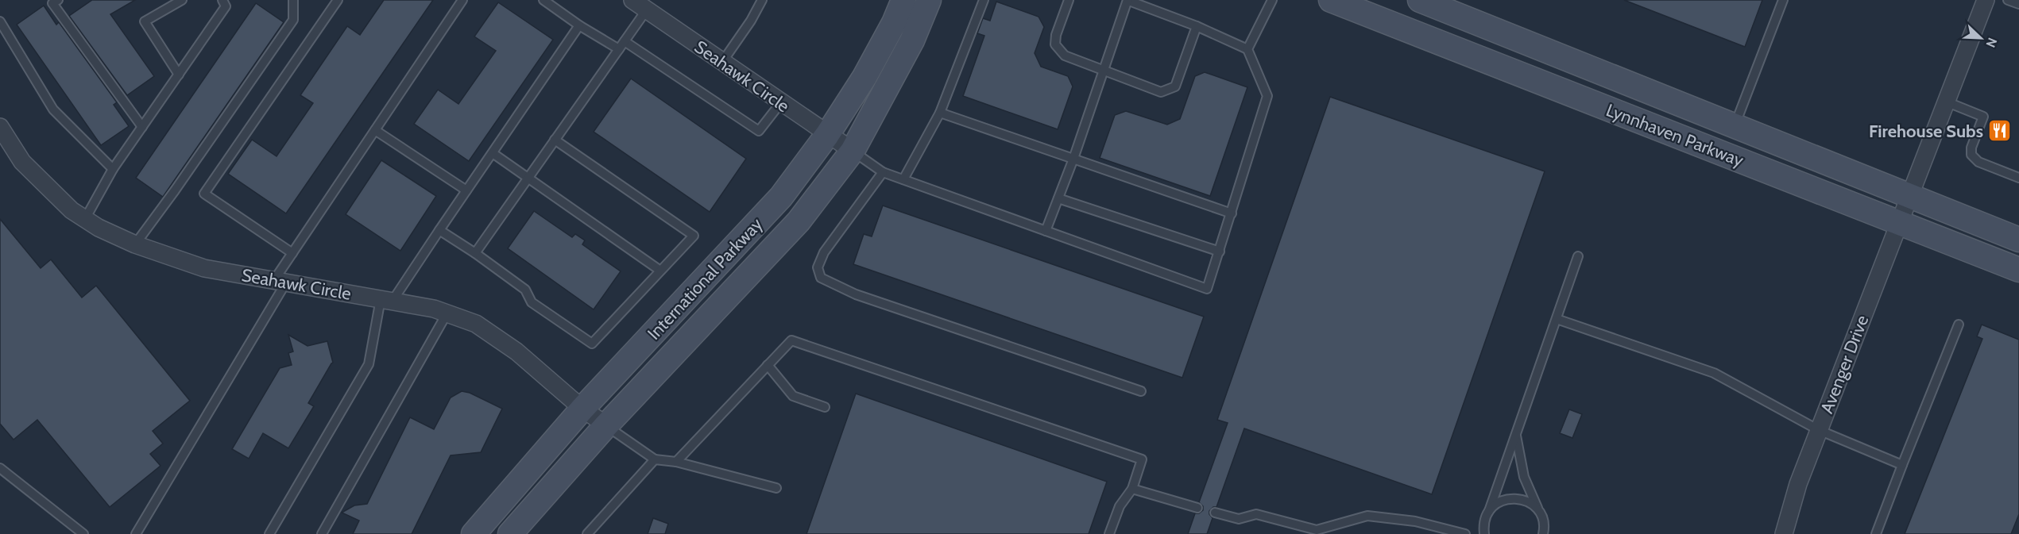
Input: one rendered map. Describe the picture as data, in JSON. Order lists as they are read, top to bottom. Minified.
{"streets":{"main road":["Lynnhaven Parkway","International Parkway"],"street":["Seahawk Circle","Avenger Drive"]},"crossings":[["Seahawk Circle","International Parkway"],["Lynnhaven Parkway","Avenger Drive"]],"places":{"restaurant":["Firehouse Subs"]},"north":"bottom right"}
